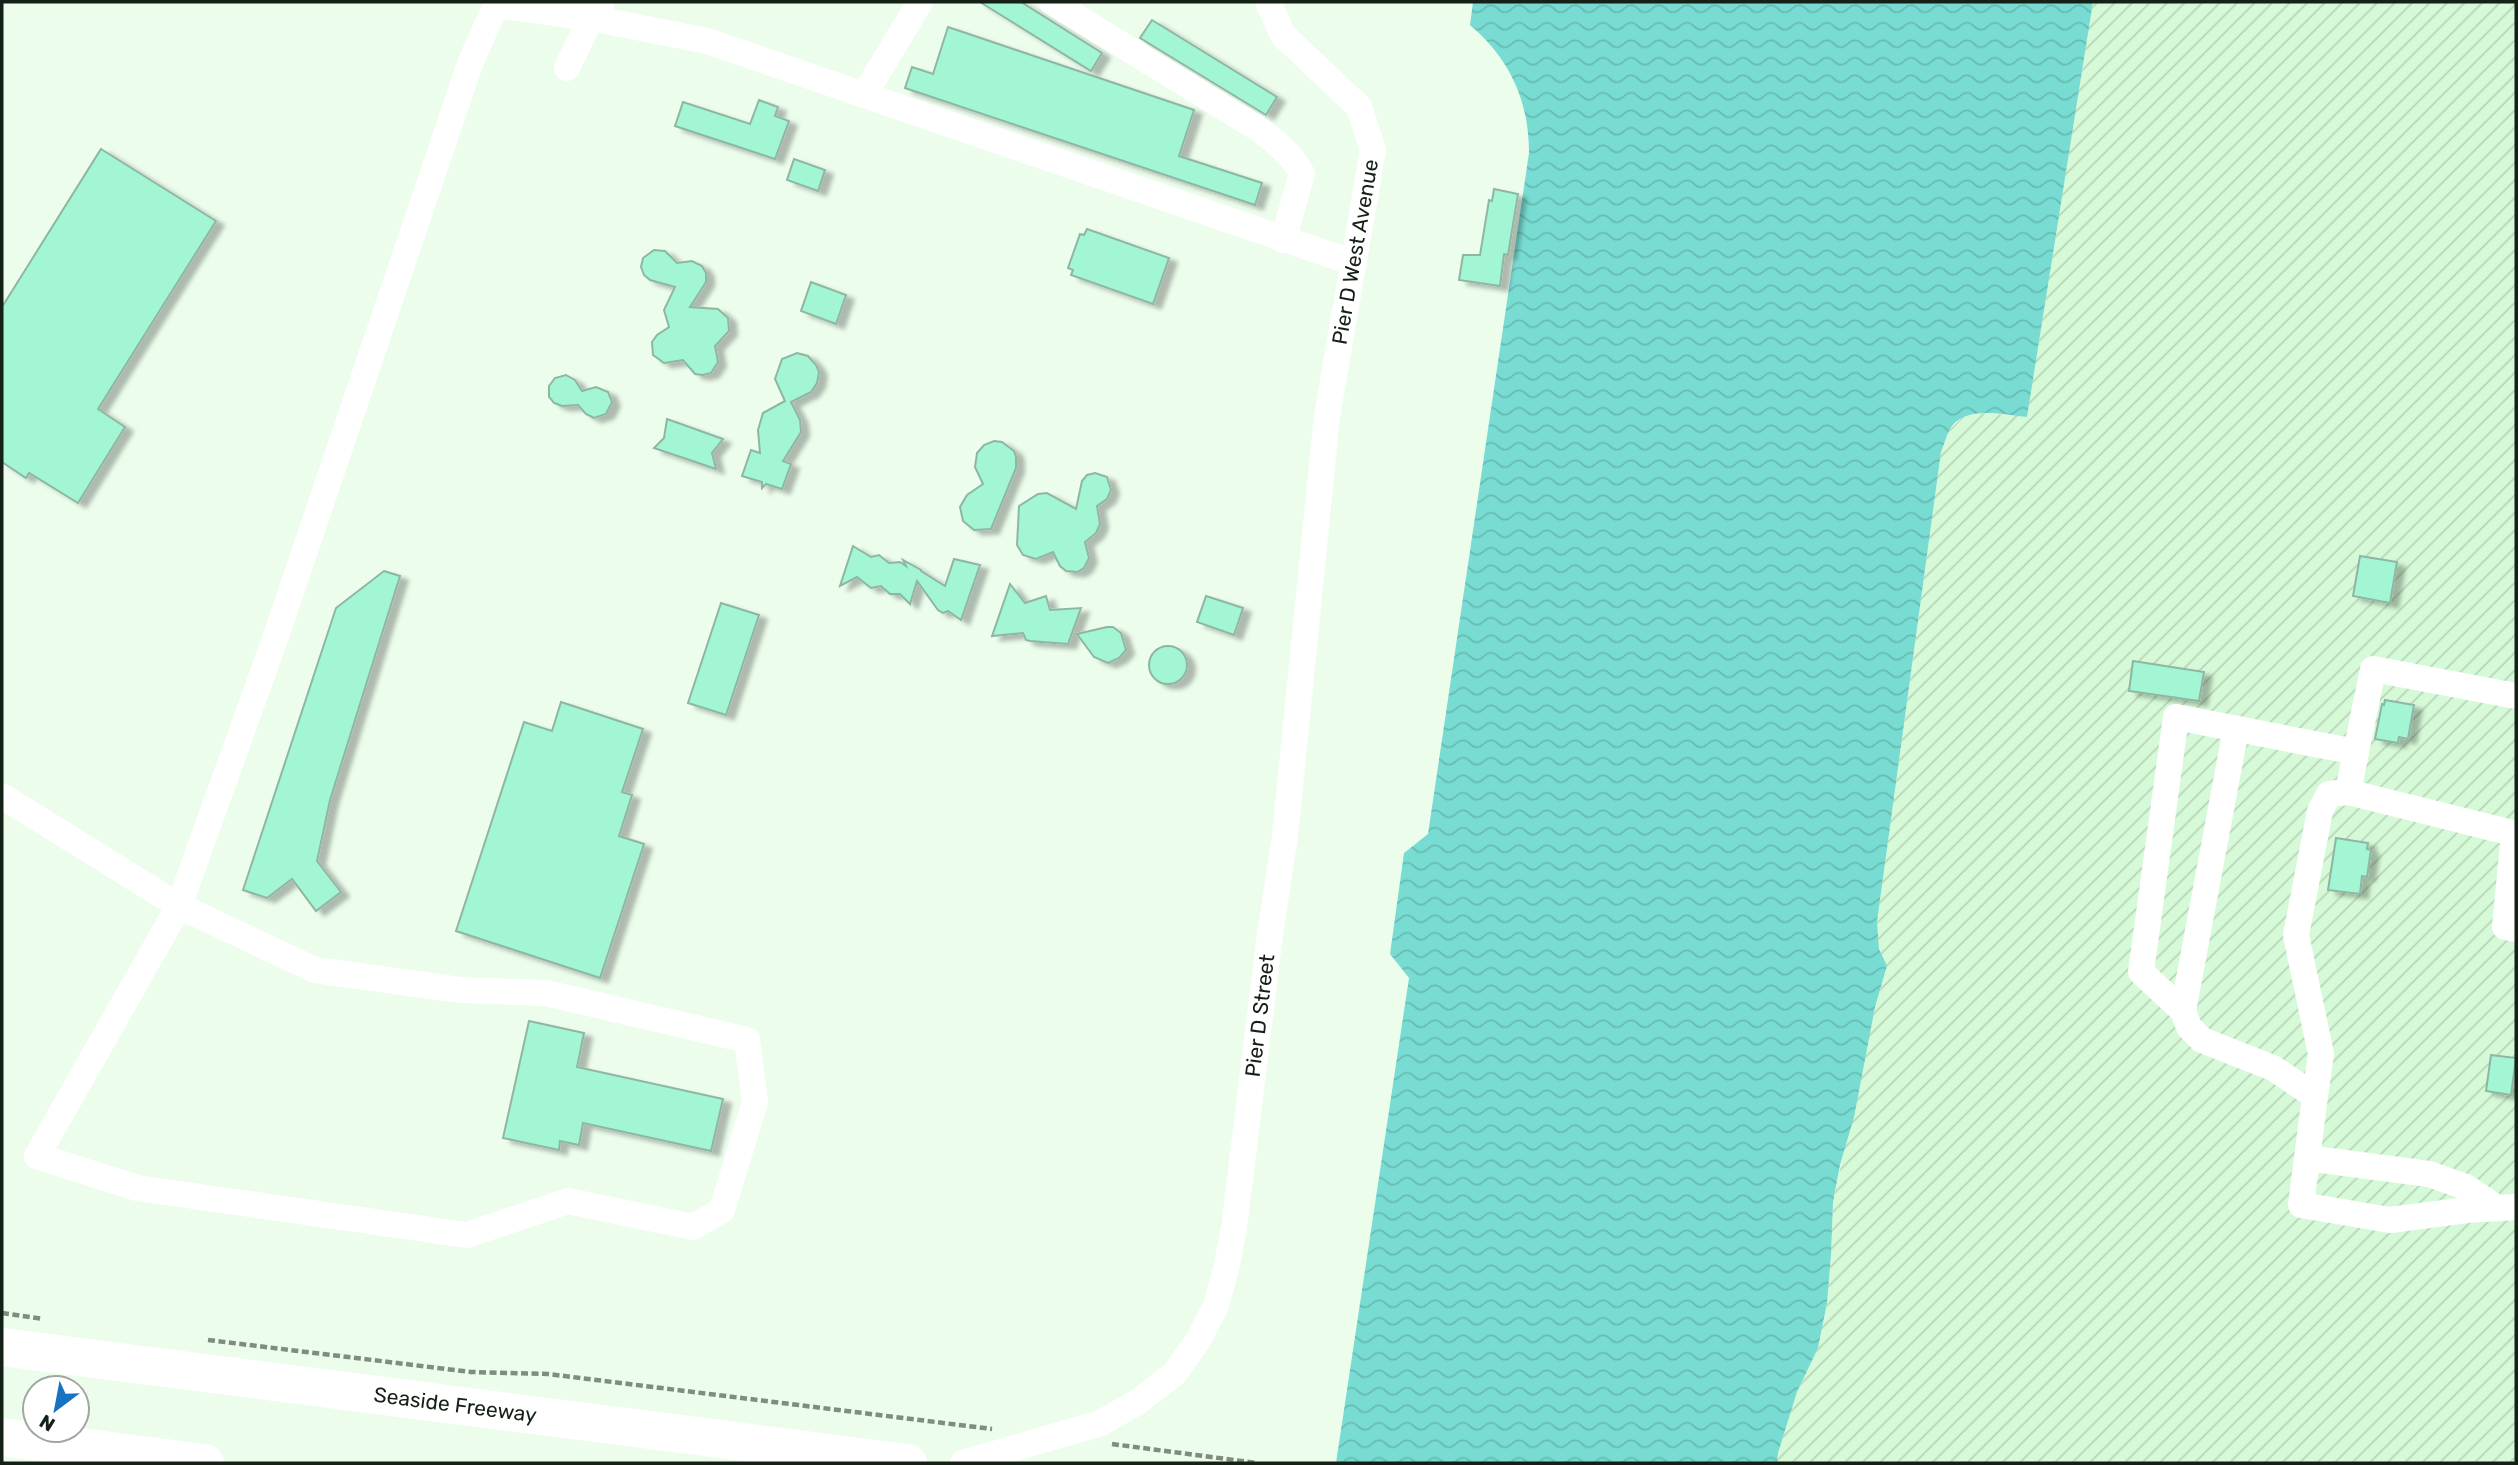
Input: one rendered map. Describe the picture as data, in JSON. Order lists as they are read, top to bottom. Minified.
{"streets":{"highway":["Seaside Freeway"],"street":["Pier D West Avenue","Pier D Street"]},"crossings":[["Pier D West Avenue","Pier D Street"]],"north":"bottom left"}
